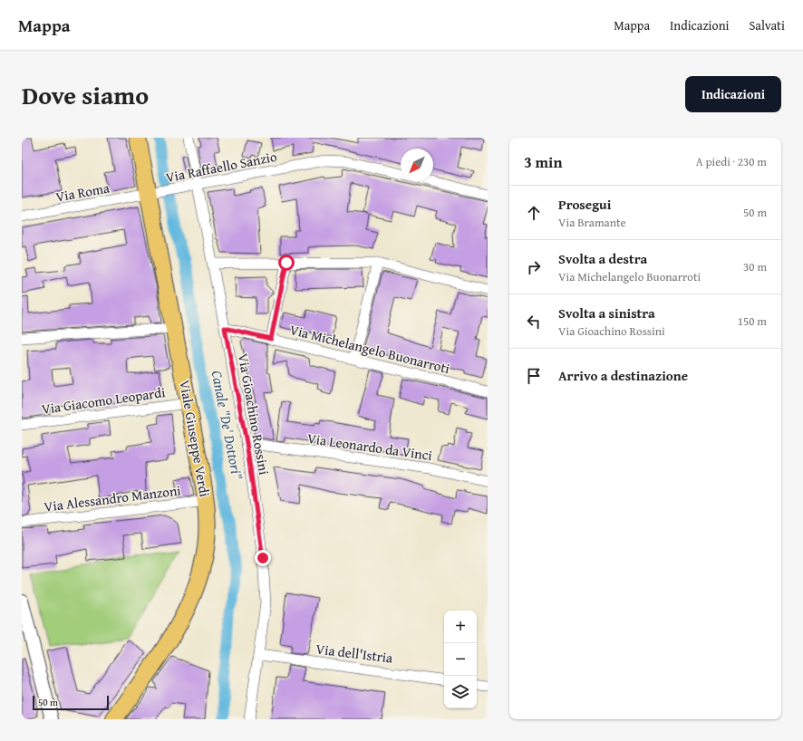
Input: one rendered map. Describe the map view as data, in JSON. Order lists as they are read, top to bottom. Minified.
{"streets":{"main road":["Viale Giuseppe Verdi"],"street":["Via Raffaello Sanzio","Via Roma","Via Michelangelo Buonarroti","Via Giacomo Leopardi","Via Gioachino Rossini","Via Leonardo da Vinci","Via Alessandro Manzoni","Via dell'Istria"]},"crossings":[["Via Raffaello Sanzio","Via Roma"],["Via Raffaello Sanzio","Via Gioachino Rossini"],["Via Raffaello Sanzio","Viale Giuseppe Verdi"],["Via Roma","Viale Giuseppe Verdi"],["Via Michelangelo Buonarroti","Via Gioachino Rossini"],["Via Giacomo Leopardi","Viale Giuseppe Verdi"],["Via Gioachino Rossini","Via Leonardo da Vinci"],["Via Gioachino Rossini","Via dell'Istria"],["Viale Giuseppe Verdi","Via Alessandro Manzoni"]],"water":["Canale \"De' Dottori\""],"scale_bar":"50 m","north":"bottom left","page":{"header":"Mappa","nav":["Mappa","Indicazioni","Salvati"],"title":"Dove siamo","buttons":"Indicazioni","heading":["3 min","A piedi · 230 m"],"list":[["Prosegui","Via Bramante","50 m"],["Svolta a destra","Via Michelangelo Buonarroti","30 m"],["Svolta a sinistra","Via Gioachino Rossini","150 m"],"Arrivo a destinazione"],"map_buttons":["+","−"],"scale":"50 m"}}
